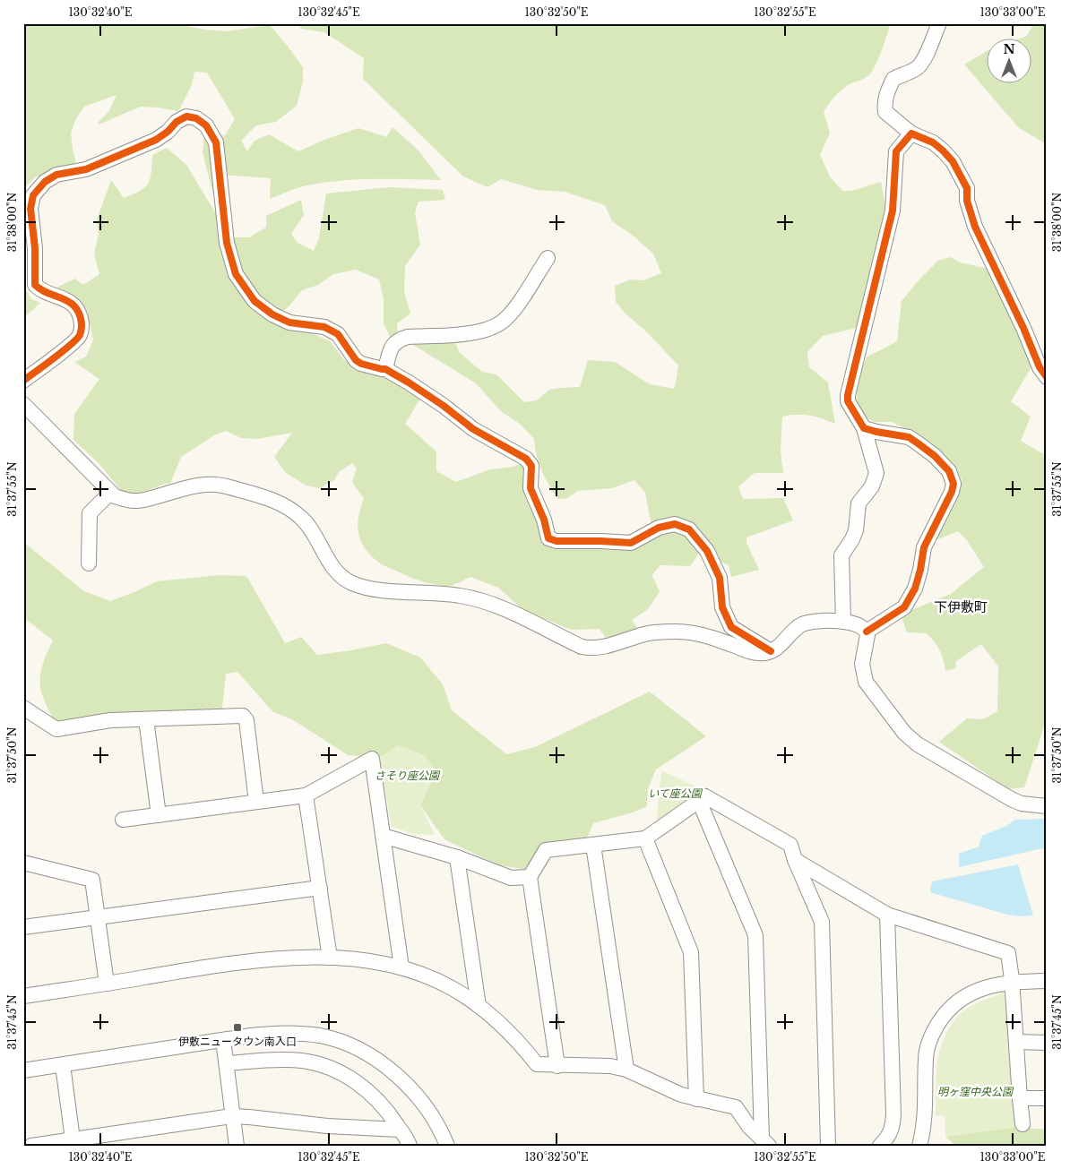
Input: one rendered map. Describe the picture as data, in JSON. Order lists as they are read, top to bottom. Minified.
{"districts":["下伊敷町"],"parks":["さそり座公園","いて座公園","明ヶ窪中央公園"],"places":{"transit":["伊敷ニュータウン南入口"]},"north":"top","coordinates":["130°32'40\"E","130°32'45\"E","130°32'50\"E","130°32'55\"E","130°33'00\"E","31°38'00\"N","31°37'55\"N","31°37'50\"N","31°37'45\"N"]}
